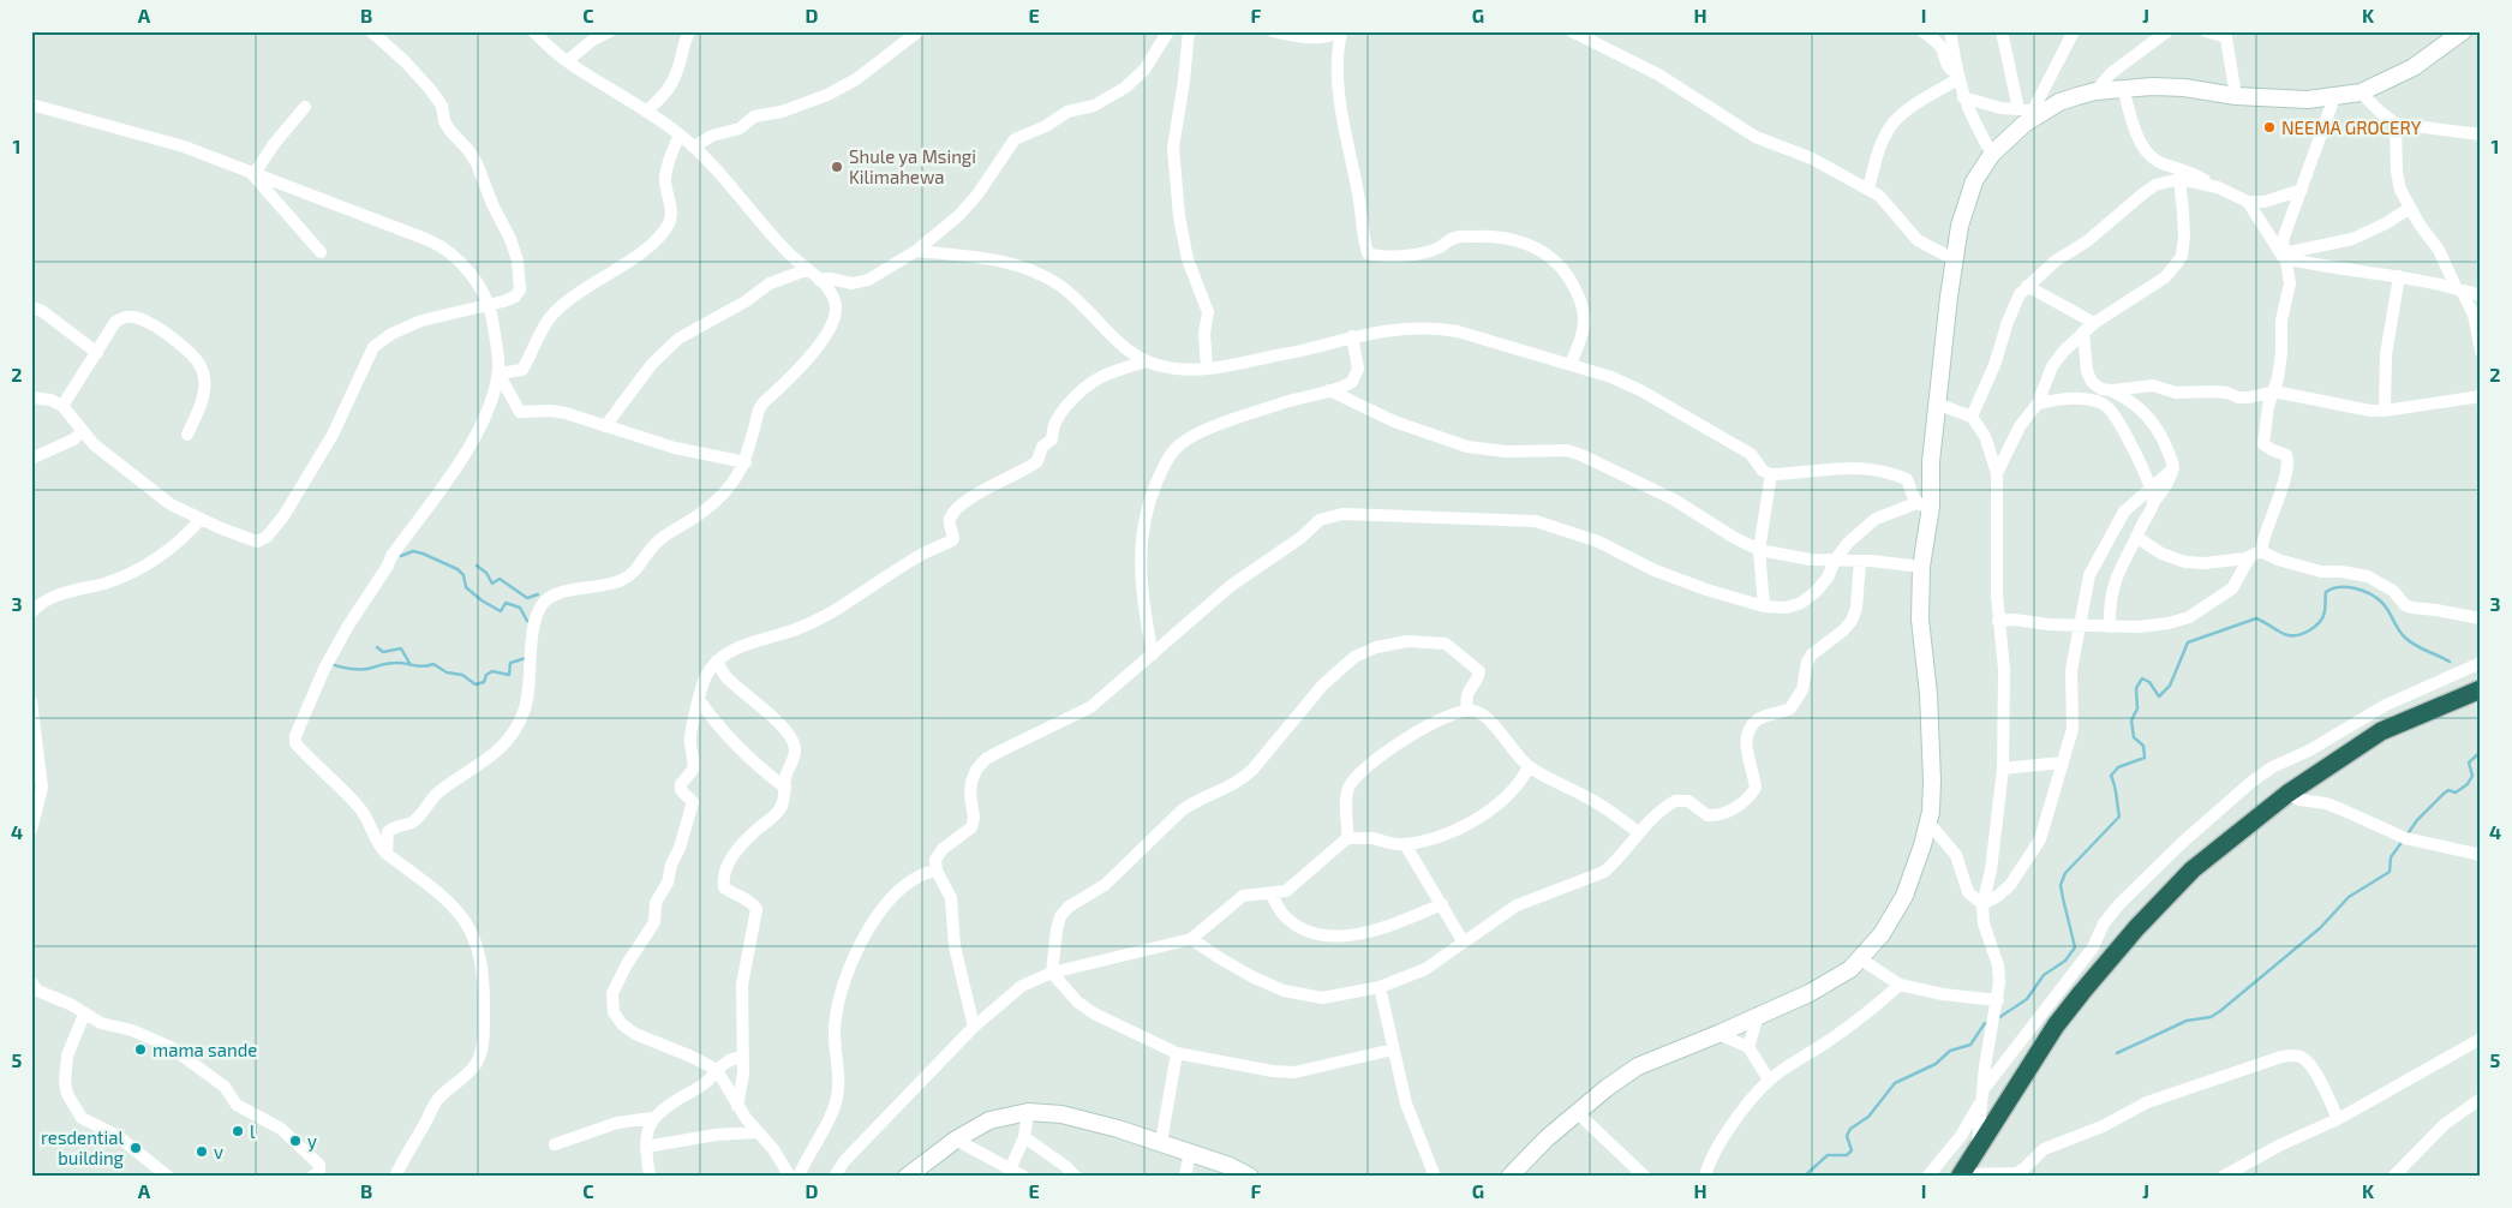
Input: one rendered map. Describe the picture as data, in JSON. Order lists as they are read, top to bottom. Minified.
{"places":["NEEMA GROCERY","Shule ya Msingi Kilimahewa","mama sande","l","y","resdential building","v"],"grid":{"columns":["A","B","C","D","E","F","G","H","I","J","K"],"rows":["1","2","3","4","5"]}}
